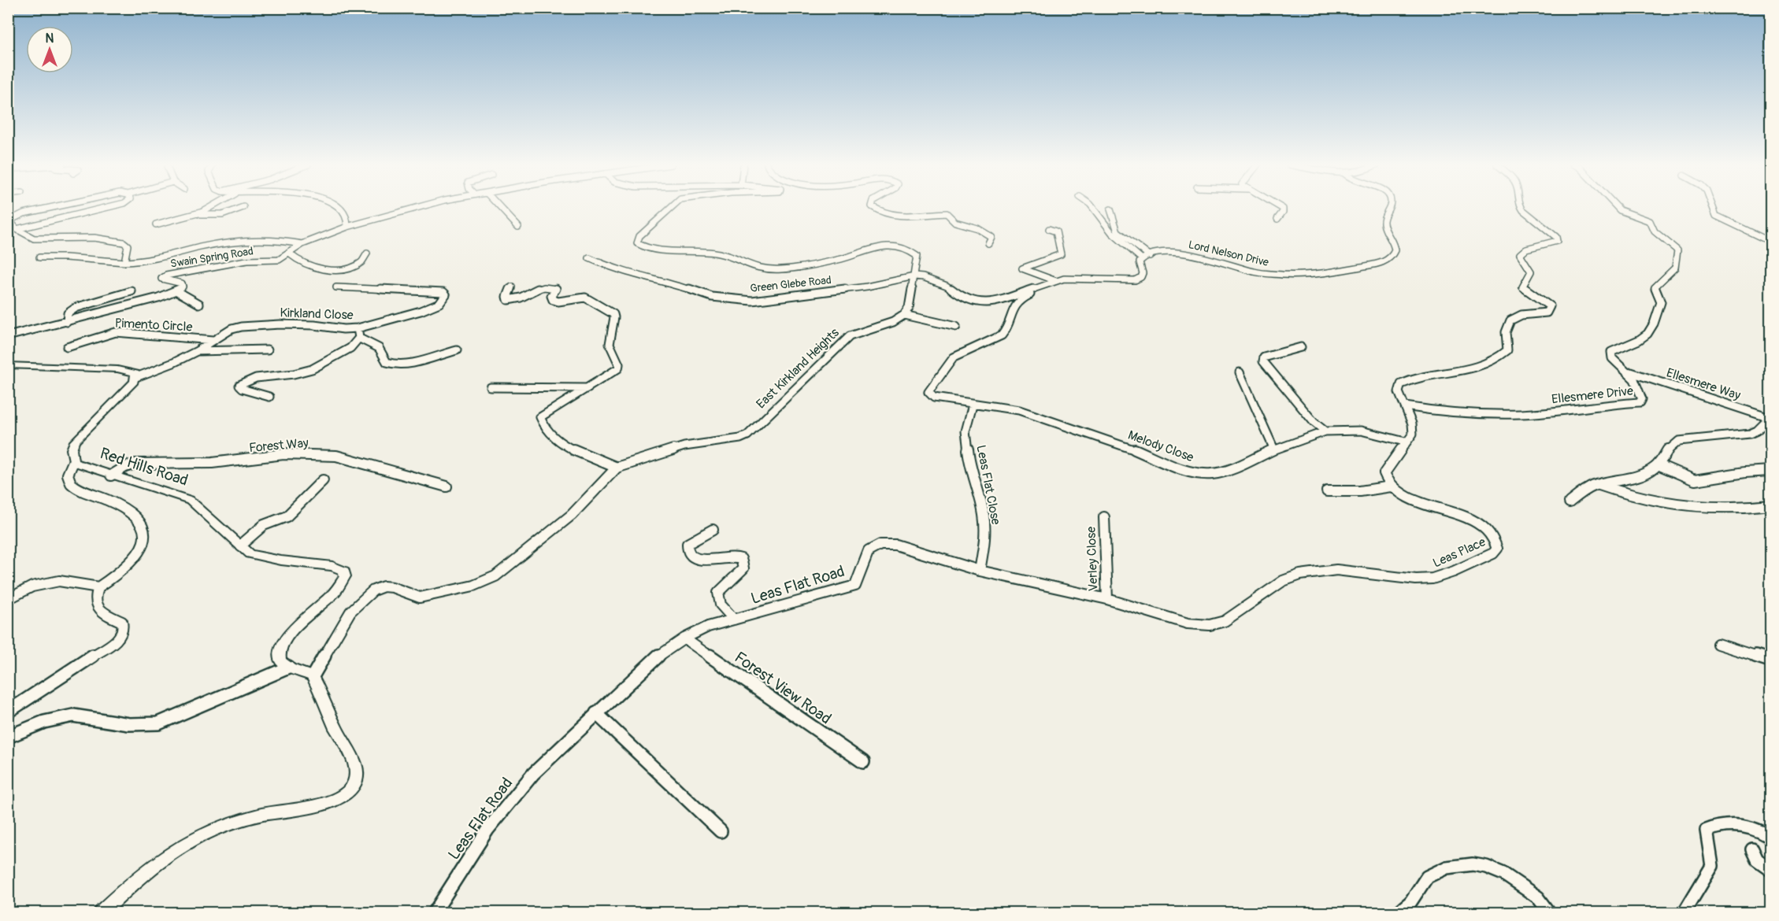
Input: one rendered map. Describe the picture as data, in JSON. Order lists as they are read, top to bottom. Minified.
{"streets":{"main road":["Red Hills Road"],"street":["Lord Nelson Drive","Swain Spring Road","Green Glebe Road","Kirkland Close","Pimento Circle","East Kirkland Heights","Ellesmere Way","Ellesmere Drive","Forest Way","Melody Close","Leas Flat Close","Leas Place","Verley Close","Leas Flat Road","Forest View Road"]},"crossings":[["Kirkland Close","Pimento Circle"],["Ellesmere Way","Ellesmere Drive"],["Forest Way","Red Hills Road"],["Melody Close","Leas Flat Close"],["Leas Flat Close","Leas Flat Road"],["Leas Place","Leas Flat Road"],["Verley Close","Leas Flat Road"],["Leas Flat Road","Forest View Road"]],"north":"top"}
